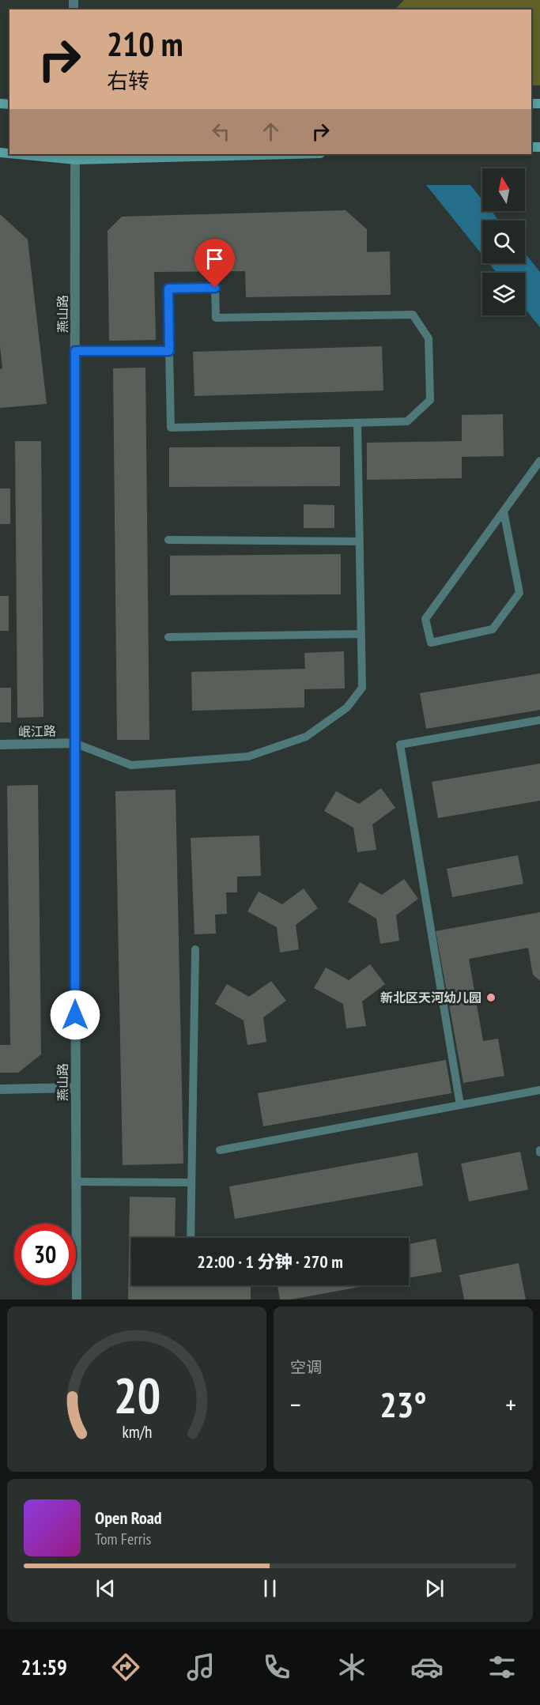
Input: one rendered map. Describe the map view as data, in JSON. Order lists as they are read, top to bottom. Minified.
{"streets":{"street":["燕山路","岷江路"]},"crossings":[["燕山路","岷江路"]],"places":["新北区天河幼儿园"],"north":"top","page":{"turn":["210 m","右转"],"limit":"30","trip":"22:00 · 1 分钟 · 270 m","tile":"空调","heat":["−","23°","+"],"song":["Open Road","Tom Ferris"],"tabs":"21:59","gauge":["20","km/h"]}}
